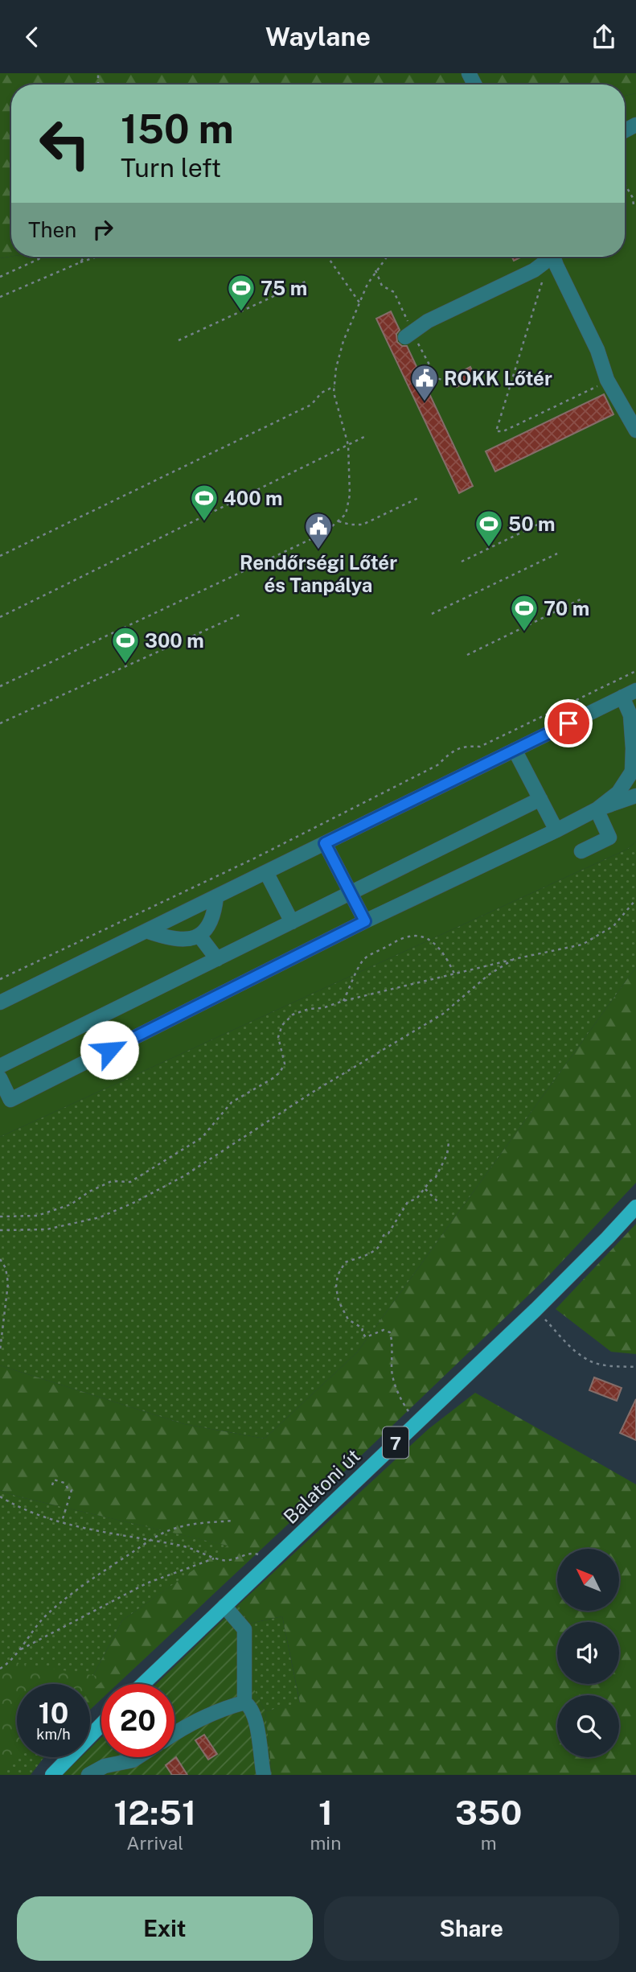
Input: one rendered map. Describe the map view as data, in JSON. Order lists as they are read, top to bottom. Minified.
{"streets":{"main road":["7","Balatoni út"]},"places":{"sports":["75 m","400 m","50 m","70 m","300 m"],"public building":["ROKK Lőtér","Rendőrségi Lőtér és Tanpálya"]},"north":"top left","page":{"header":"Waylane","turn":["150 m","Turn left"],"then":"Then","speed":"10 km/h","limit":"20","eta":["12:51","Arrival","1","min","350","m"],"buttons":["Exit","Share"]}}
